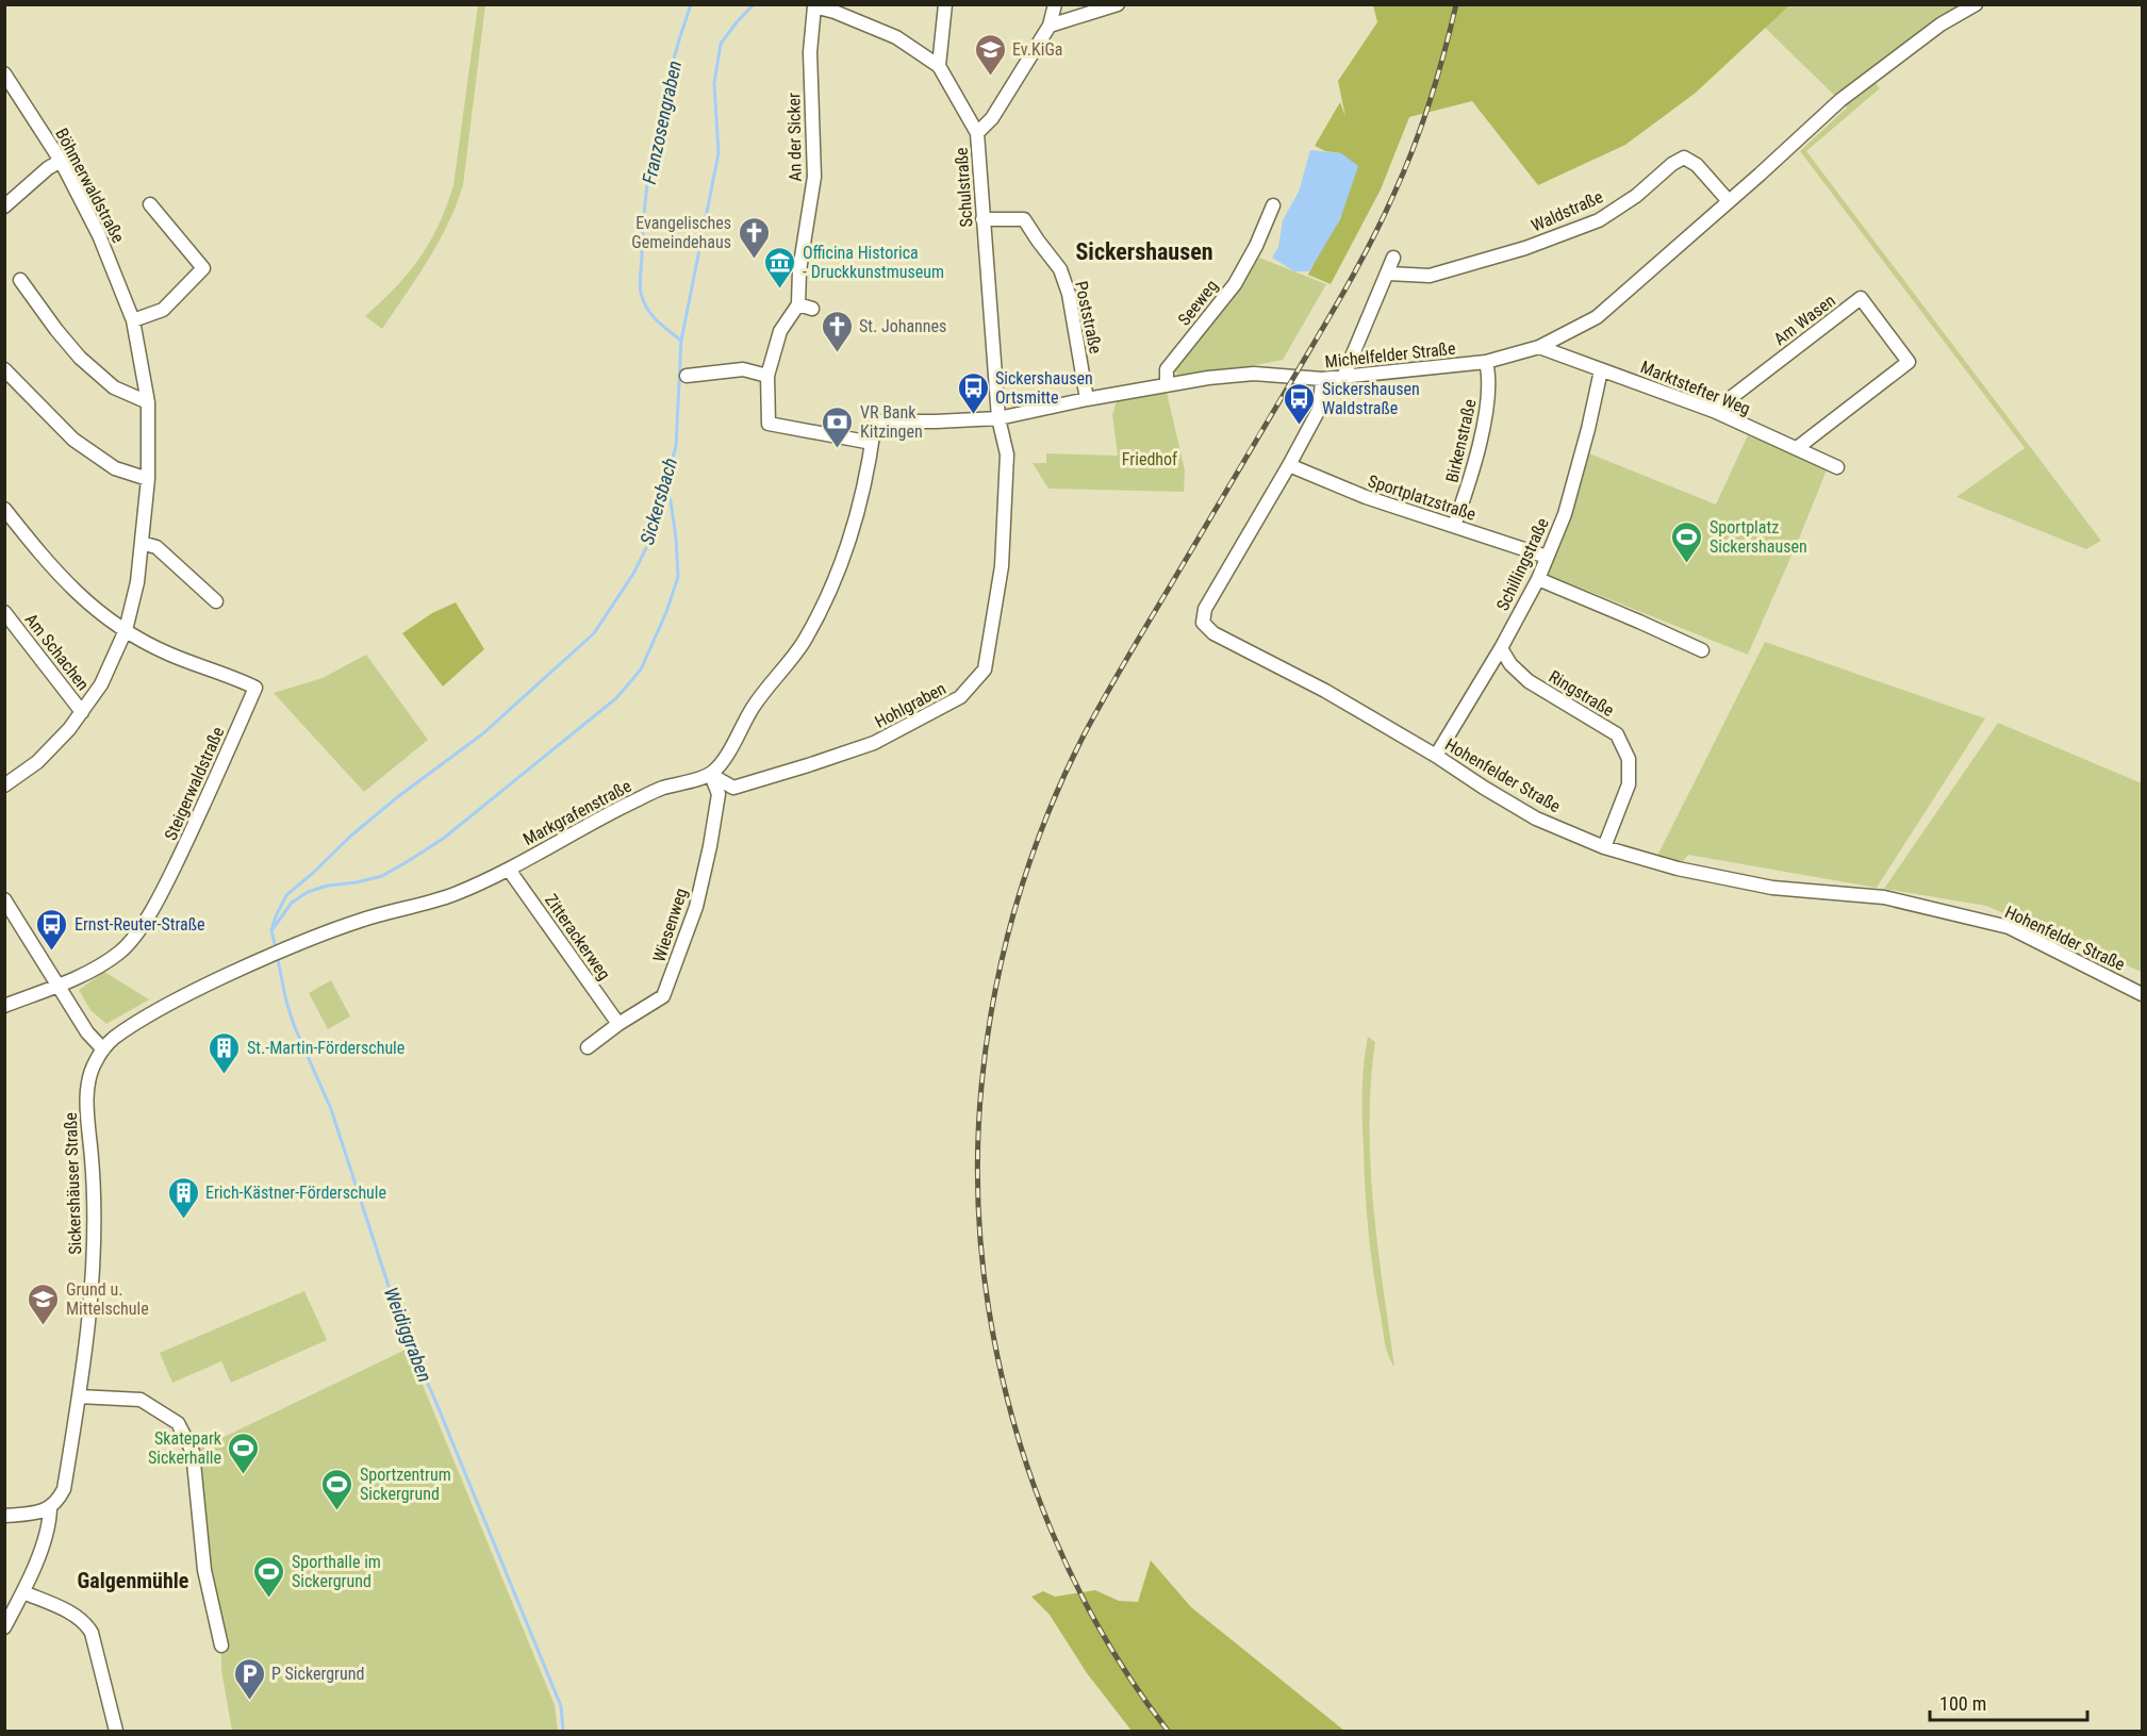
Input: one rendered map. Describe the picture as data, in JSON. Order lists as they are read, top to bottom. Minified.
{"streets":{"street":["An der Sicker","Böhmerwaldstraße","Schulstraße","Waldstraße","Seeweg","Poststraße","Am Wasen","Michelfelder Straße","Marktstefter Weg","Birkenstraße","Sportplatzstraße","Schillingstraße","Am Schachen","Ringstraße","Hohlgraben","Hohenfelder Straße","Steigerwaldstraße","Markgrafenstraße","Wiesenweg","Zitterackerweg","Sickershäuser Straße"]},"crossings":[["An der Sicker","Schulstraße"],["Böhmerwaldstraße","Am Schachen"],["Böhmerwaldstraße","Steigerwaldstraße"],["Schulstraße","Poststraße"],["Schulstraße","Michelfelder Straße"],["Schulstraße","Hohlgraben"],["Waldstraße","Michelfelder Straße"],["Seeweg","Michelfelder Straße"],["Poststraße","Michelfelder Straße"],["Am Wasen","Marktstefter Weg"],["Michelfelder Straße","Marktstefter Weg"],["Michelfelder Straße","Birkenstraße"],["Michelfelder Straße","Hohlgraben"],["Michelfelder Straße","Hohenfelder Straße"],["Marktstefter Weg","Schillingstraße"],["Birkenstraße","Sportplatzstraße"],["Sportplatzstraße","Schillingstraße"],["Sportplatzstraße","Hohenfelder Straße"],["Schillingstraße","Ringstraße"],["Schillingstraße","Hohenfelder Straße"],["Ringstraße","Hohenfelder Straße"],["Hohlgraben","Markgrafenstraße"],["Hohlgraben","Wiesenweg"],["Markgrafenstraße","Wiesenweg"],["Markgrafenstraße","Zitterackerweg"],["Markgrafenstraße","Sickershäuser Straße"],["Wiesenweg","Zitterackerweg"]],"districts":["Sickershausen","Galgenmühle"],"water":["Franzosengraben","Sickersbach","Weidiggraben"],"parks":["Friedhof"],"places":{"school or university":["Ev.KiGa","Grund u. Mittelschule"],"church":["Evangelisches Gemeindehaus","St. Johannes"],"museum":["Officina Historica - Druckkunstmuseum"],"bus stop":["Sickershausen Ortsmitte","Sickershausen Waldstraße","Ernst-Reuter-Straße"],"bank":["VR Bank Kitzingen"],"sports":["Sportplatz Sickershausen","Skatepark Sickerhalle","Sportzentrum Sickergrund","Sporthalle im Sickergrund"],"building":["St.-Martin-Förderschule","Erich-Kästner-Förderschule"],"parking":["P Sickergrund"]},"scale_bar":"100 m"}
